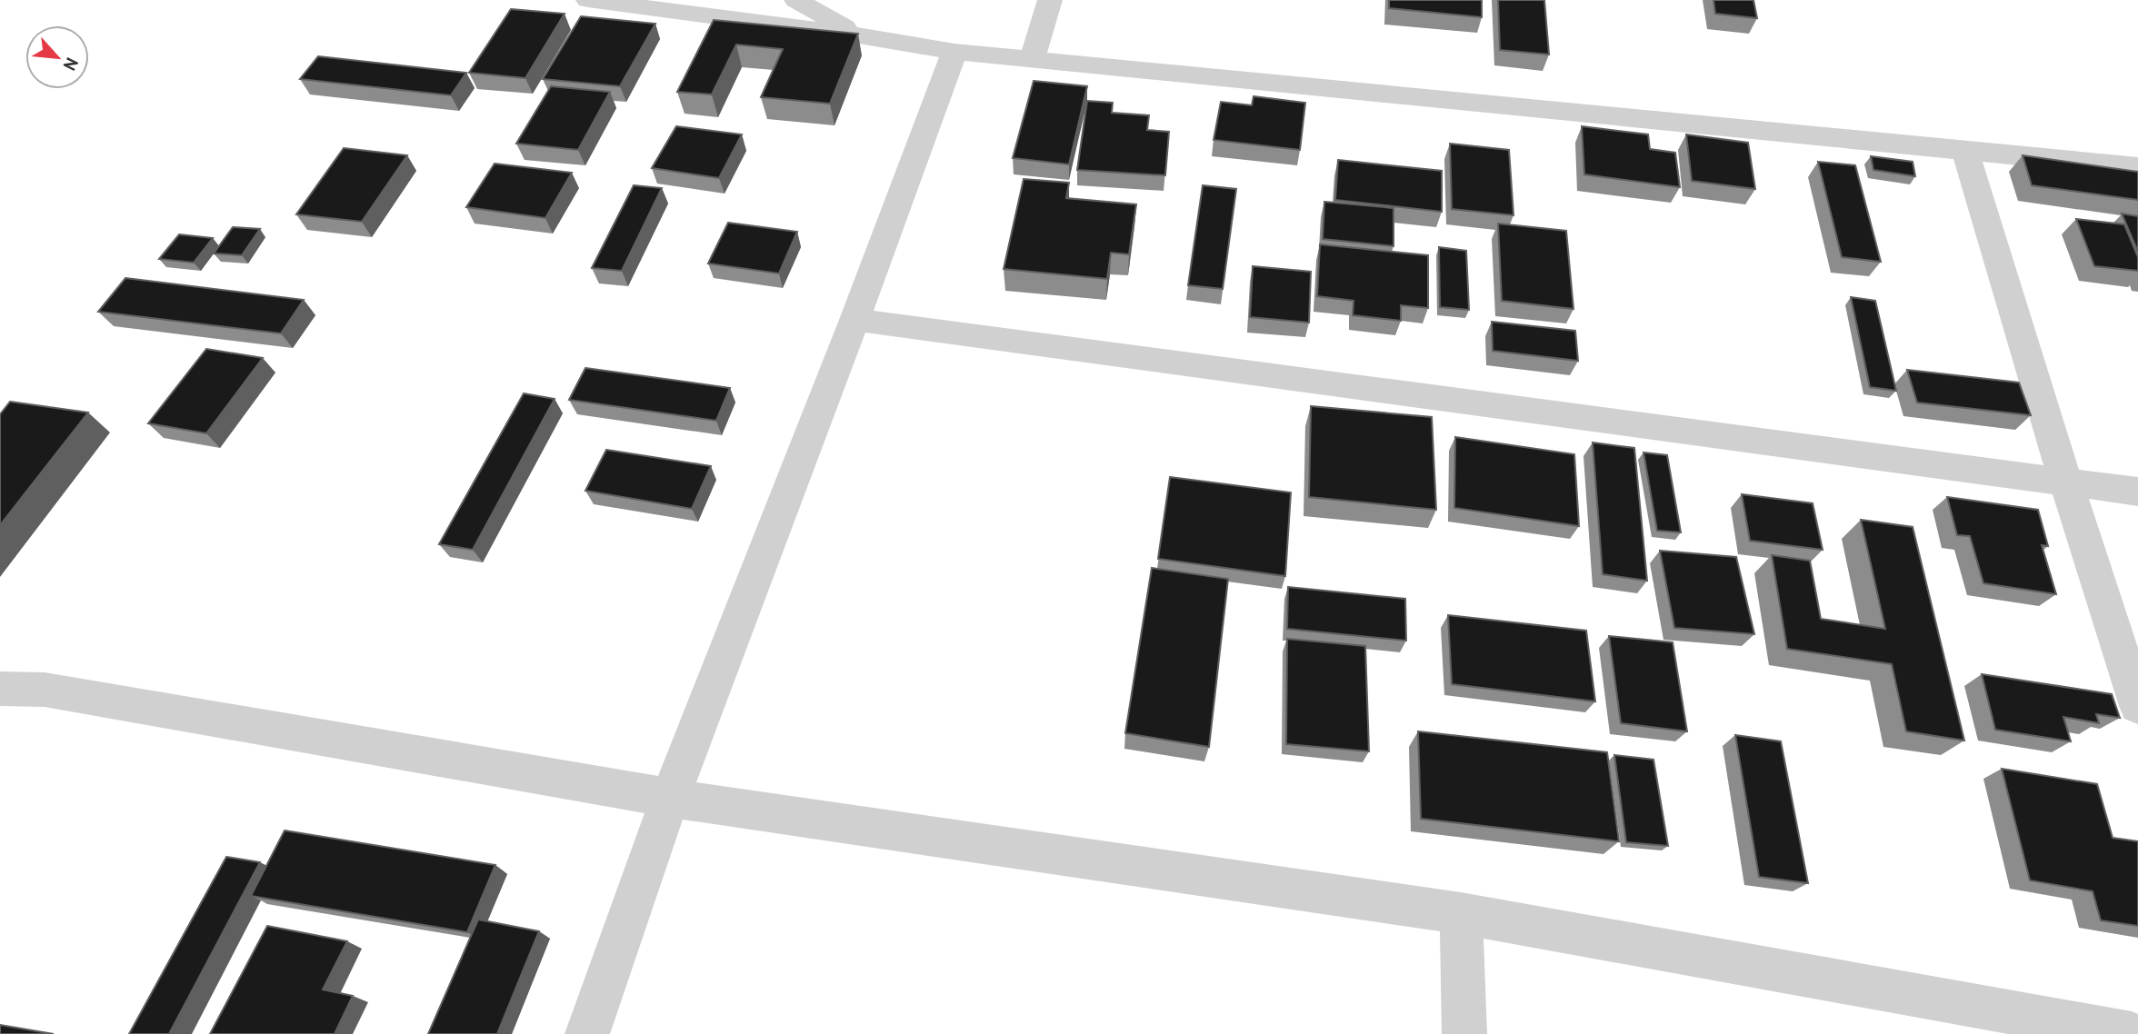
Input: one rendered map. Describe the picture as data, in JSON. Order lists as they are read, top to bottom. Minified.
{"north":"bottom right"}
